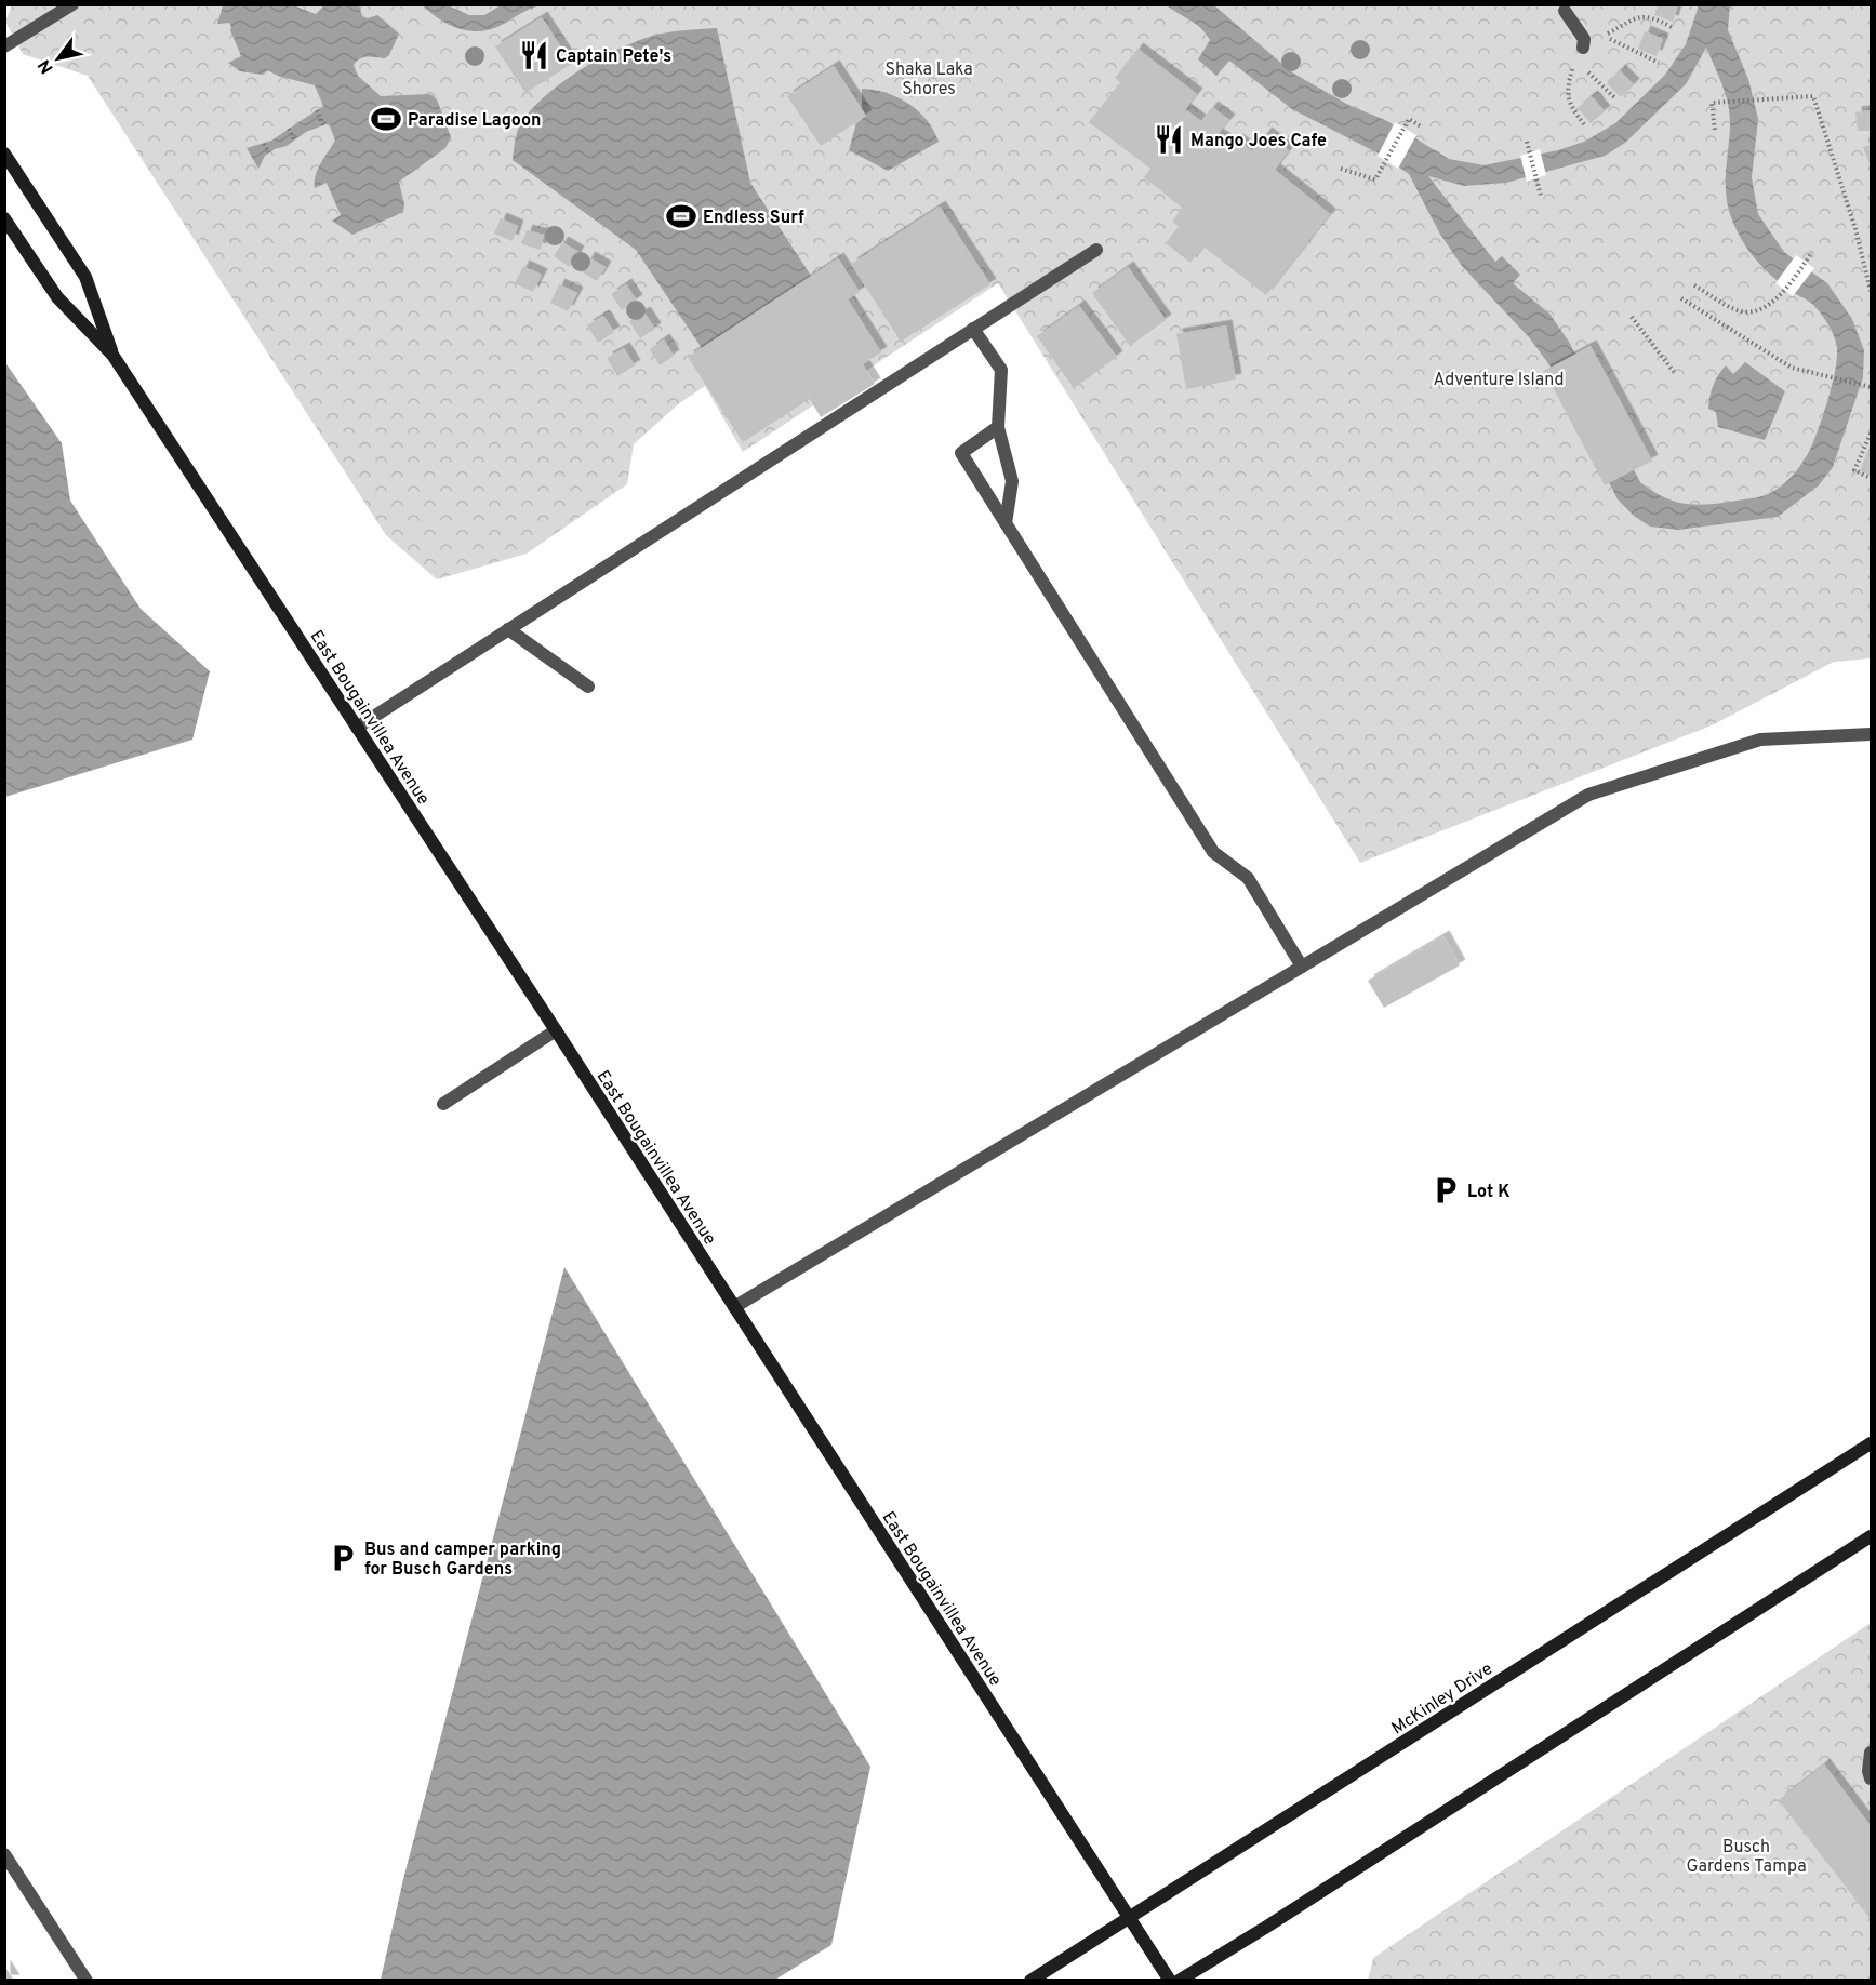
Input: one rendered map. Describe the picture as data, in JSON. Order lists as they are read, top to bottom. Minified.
{"streets":{"street":["East Bougainvillea Avenue","McKinley Drive"]},"crossings":[["East Bougainvillea Avenue","McKinley Drive"]],"parks":["Shaka Laka Shores","Adventure Island","Busch Gardens Tampa"],"places":{"restaurant":["Captain Pete's","Mango Joes Cafe"],"sports":["Paradise Lagoon","Endless Surf"],"parking":["Lot K","Bus and camper parking for Busch Gardens"]},"north":"bottom left"}
